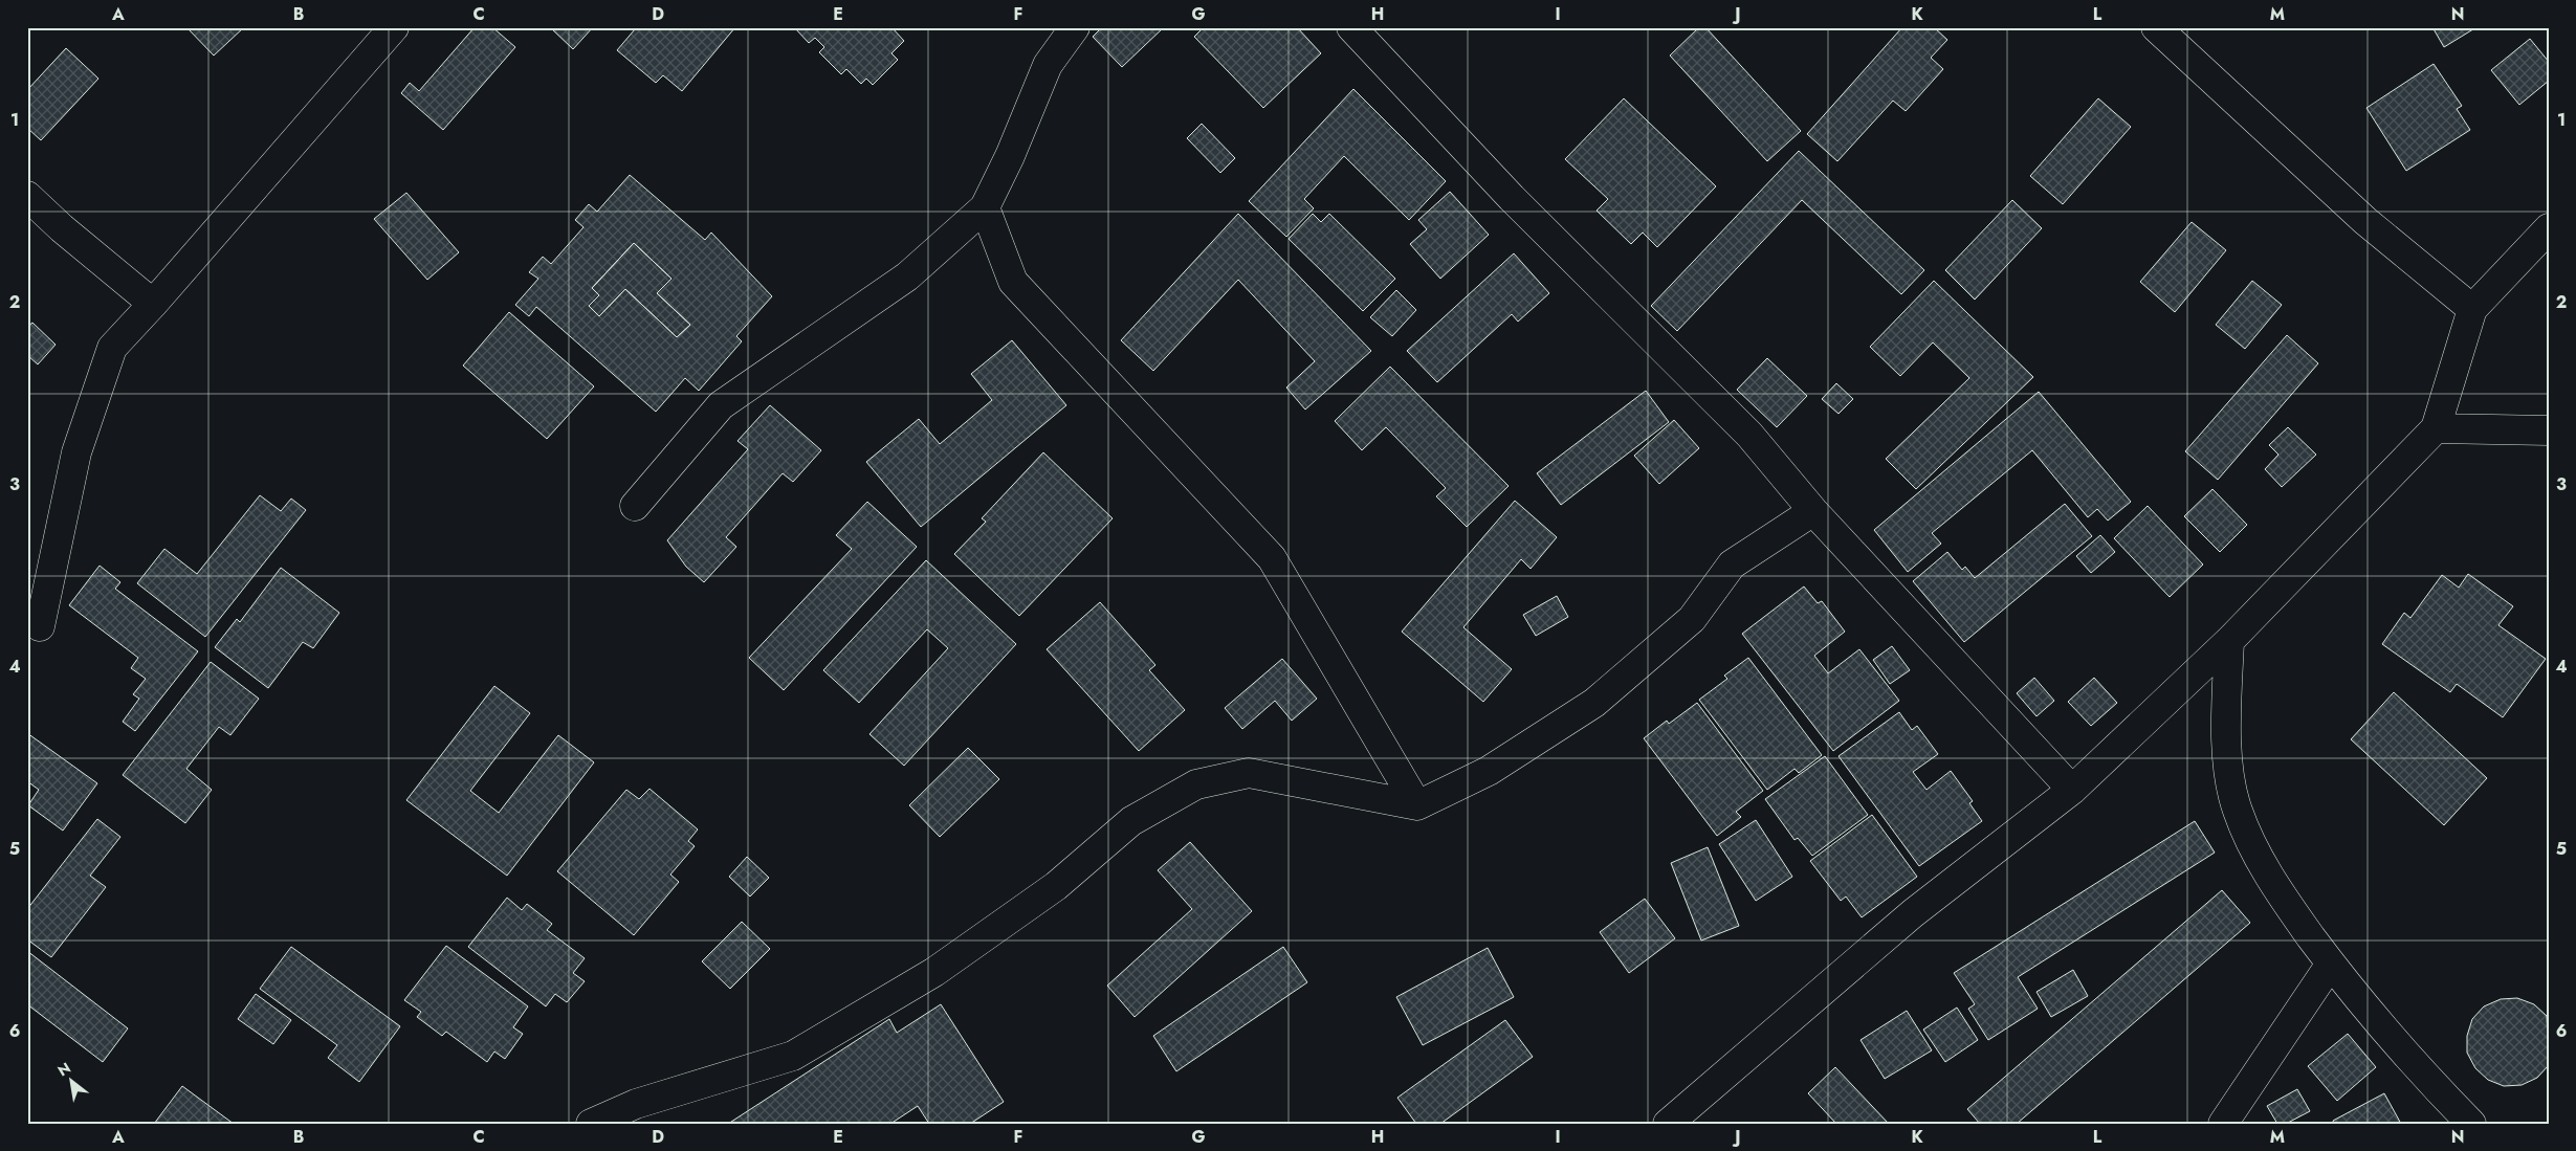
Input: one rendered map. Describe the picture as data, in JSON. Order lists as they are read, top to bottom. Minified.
{"north":"top left","grid":{"columns":["A","B","C","D","E","F","G","H","I","J","K","L","M","N"],"rows":["1","2","3","4","5","6"]}}
